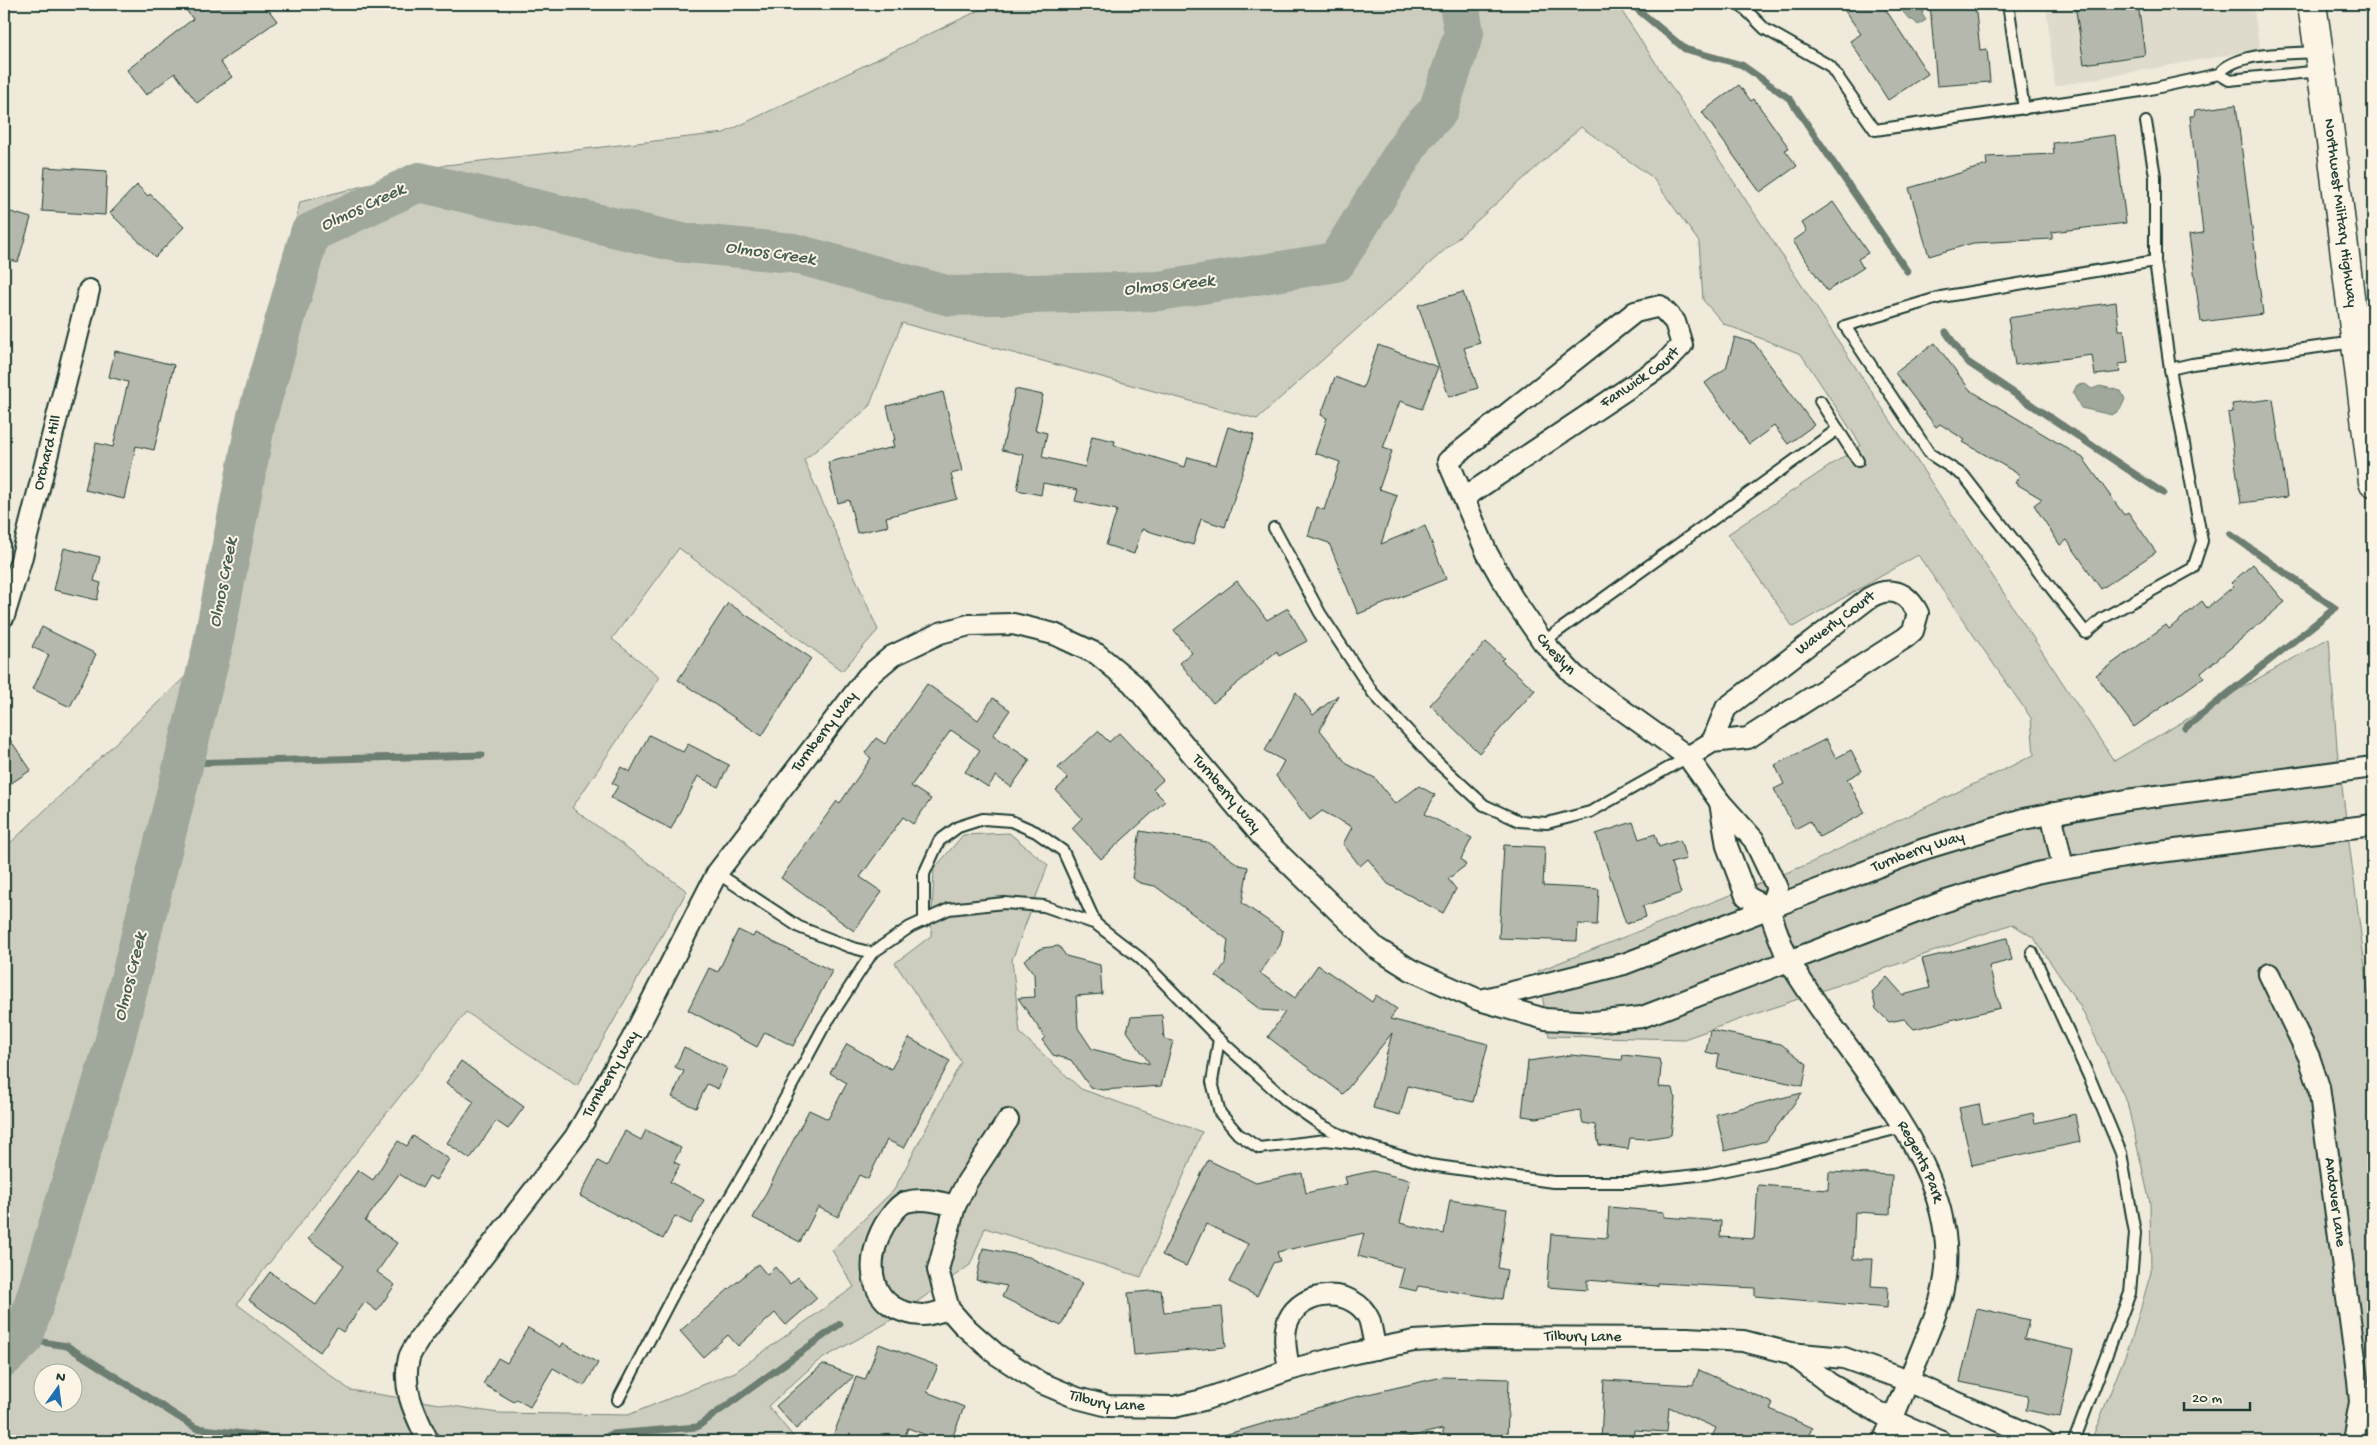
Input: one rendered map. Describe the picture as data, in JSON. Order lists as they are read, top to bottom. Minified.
{"streets":{"main road":["Northwest Military Highway"],"street":["Fanwick Court","Orchard Hill","Waverly Court","Cheslyn","Turnberry Way","Regents Park","Andover Lane","Tilbury Lane"]},"crossings":[["Fanwick Court","Cheslyn"],["Waverly Court","Cheslyn"],["Cheslyn","Turnberry Way"],["Cheslyn","Regents Park"],["Turnberry Way","Regents Park"],["Regents Park","Tilbury Lane"]],"water":["Olmos Creek"],"scale_bar":"20 m","north":"top"}
